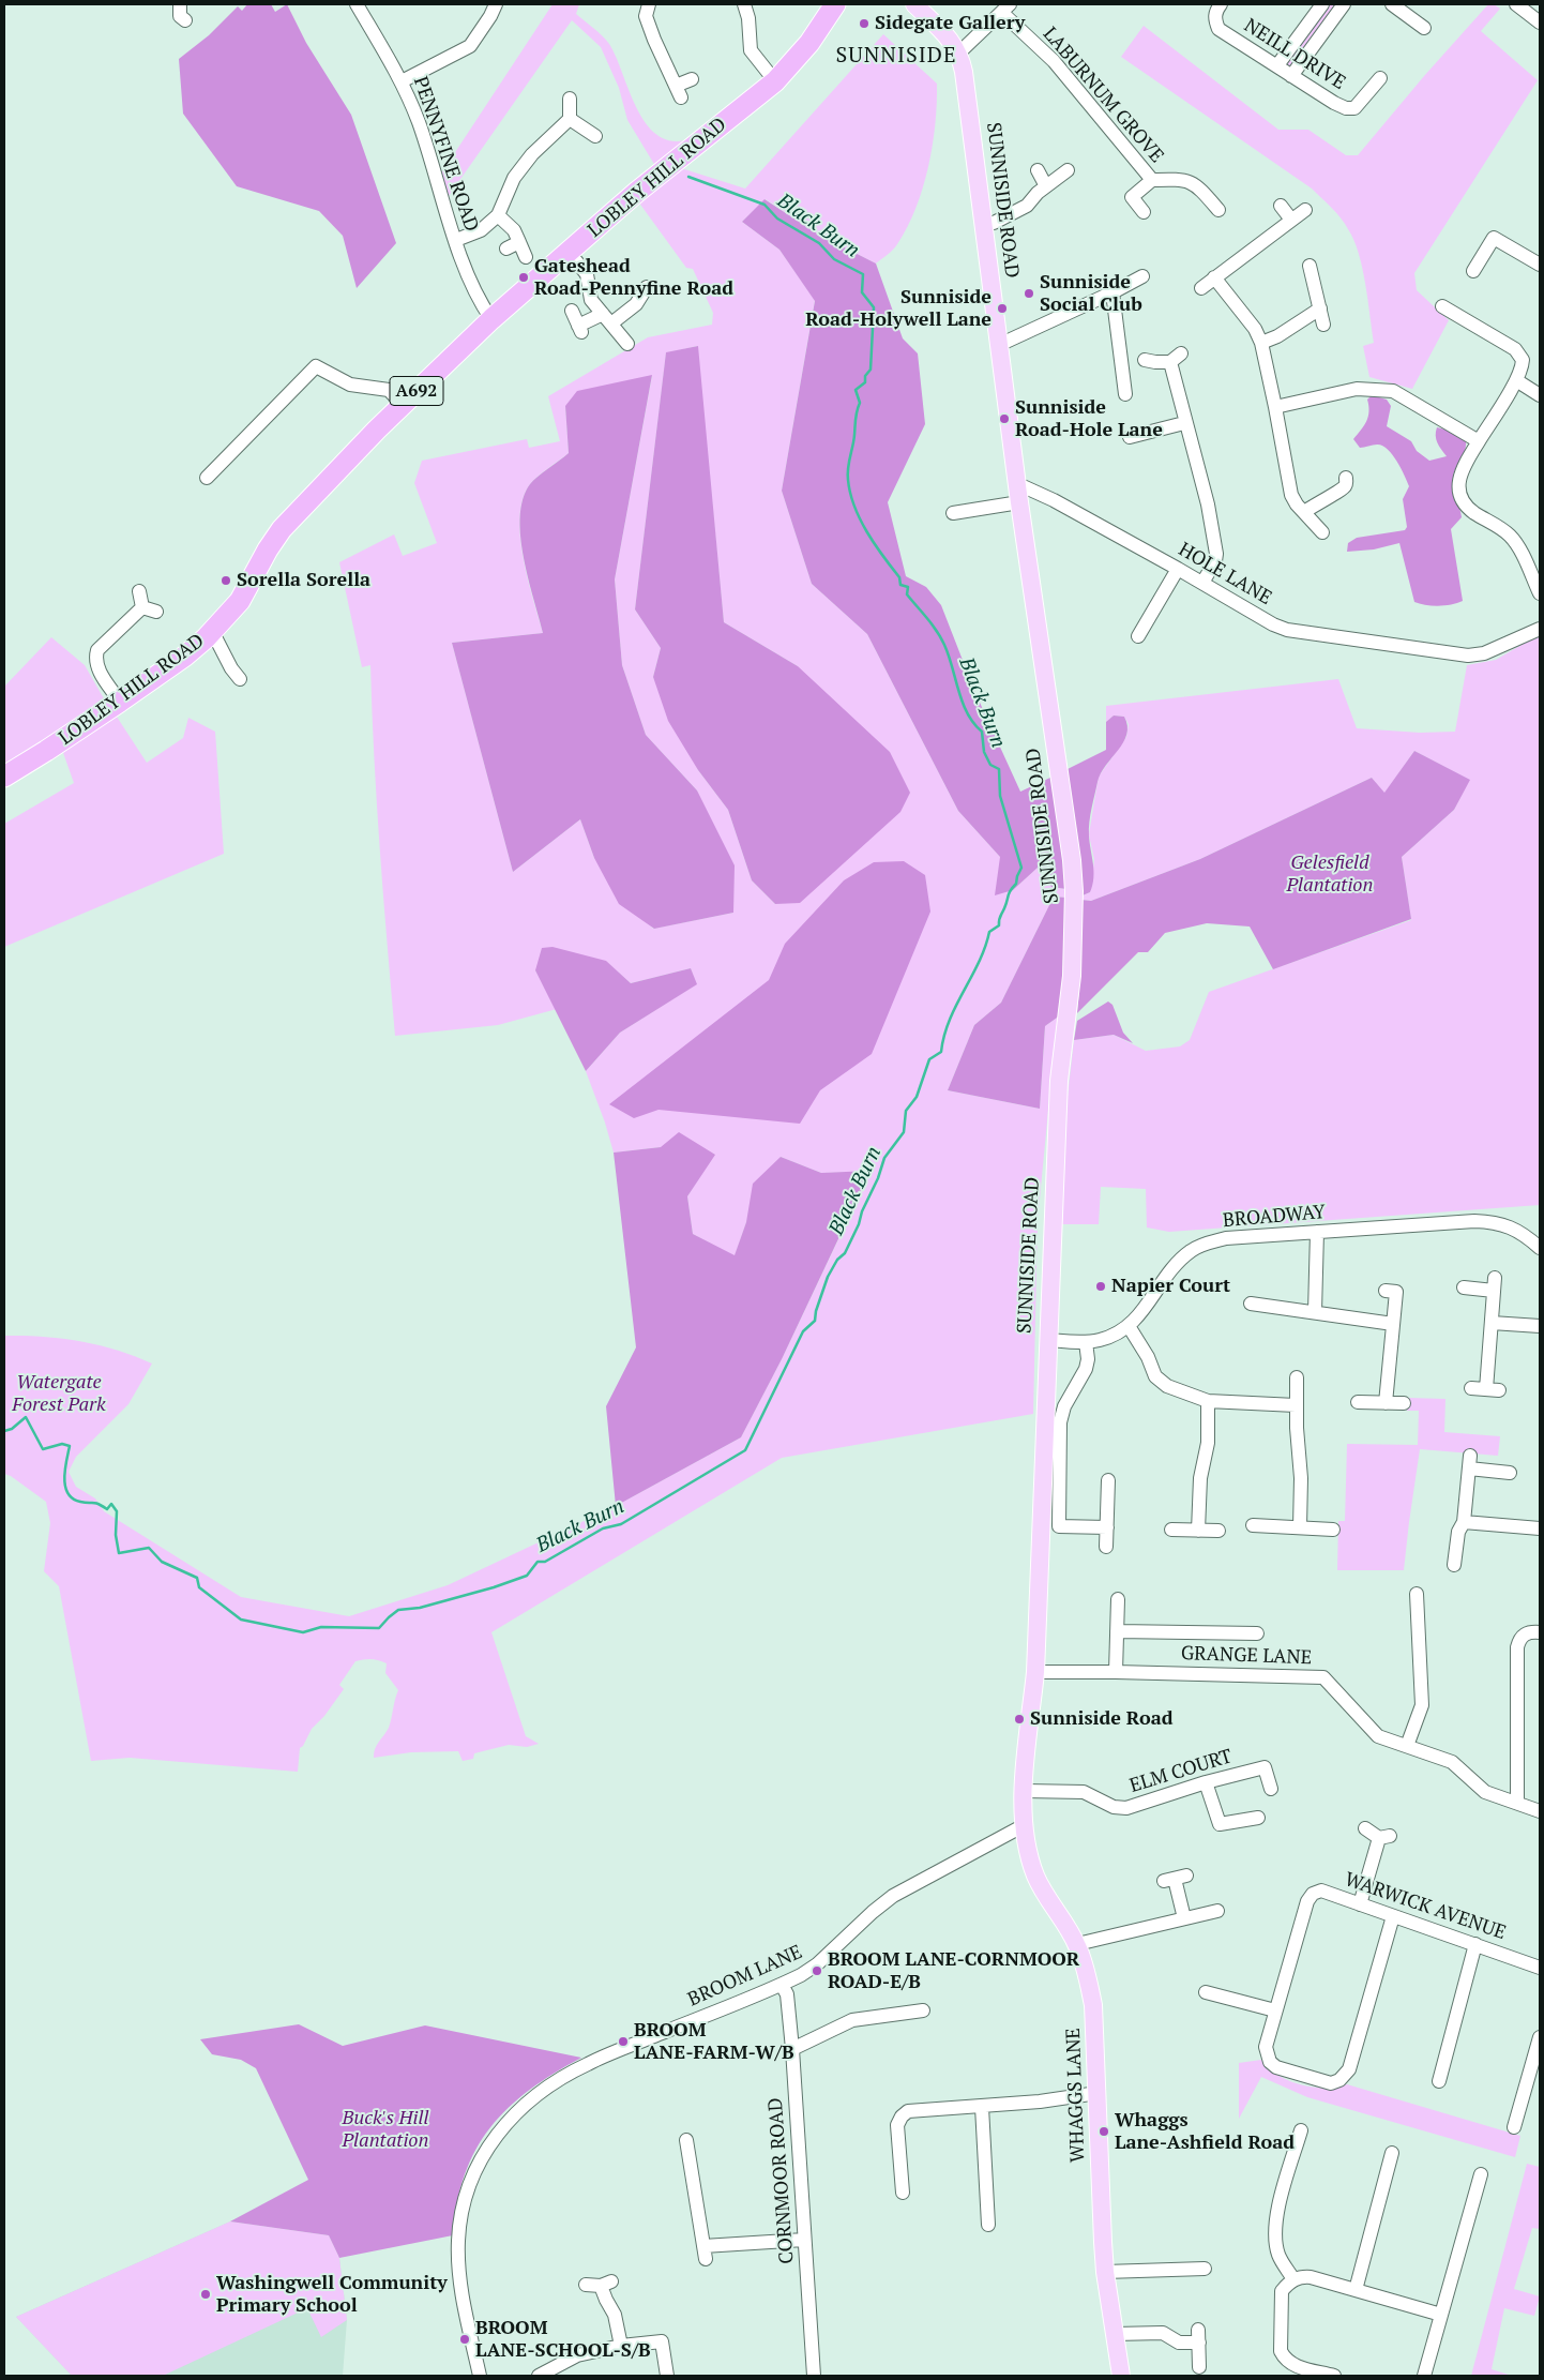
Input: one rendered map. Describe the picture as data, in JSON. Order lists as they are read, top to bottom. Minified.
{"streets":{"highway":["LOBLEY HILL ROAD","A692"],"main road":["SUNNISIDE ROAD","WHAGGS LANE"],"street":["NEILL DRIVE","LABURNUM GROVE","PENNYFINE ROAD","HOLE LANE","BROADWAY","GRANGE LANE","ELM COURT","WARWICK AVENUE","BROOM LANE","CORNMOOR ROAD"]},"crossings":[["PENNYFINE ROAD","LOBLEY HILL ROAD"],["SUNNISIDE ROAD","HOLE LANE"],["SUNNISIDE ROAD","BROADWAY"],["SUNNISIDE ROAD","GRANGE LANE"],["SUNNISIDE ROAD","ELM COURT"],["SUNNISIDE ROAD","BROOM LANE"],["SUNNISIDE ROAD","WHAGGS LANE"],["BROOM LANE","WHAGGS LANE"],["BROOM LANE","CORNMOOR ROAD"]],"districts":["SUNNISIDE"],"water":["Black Burn"],"parks":["Gelesfield Plantation","Watergate Forest Park","Buck's Hill Plantation"],"places":["Sidegate Gallery","Gateshead Road-Pennyfine Road","Sunniside Social Club","Sunniside Road-Holywell Lane","Sunniside Road-Hole Lane","Sorella Sorella","Napier Court","Sunniside Road","BROOM LANE-CORNMOOR ROAD-E/B","BROOM LANE-FARM-W/B","Whaggs Lane-Ashfield Road","Washingwell Community Primary School","BROOM LANE-SCHOOL-S/B"]}
